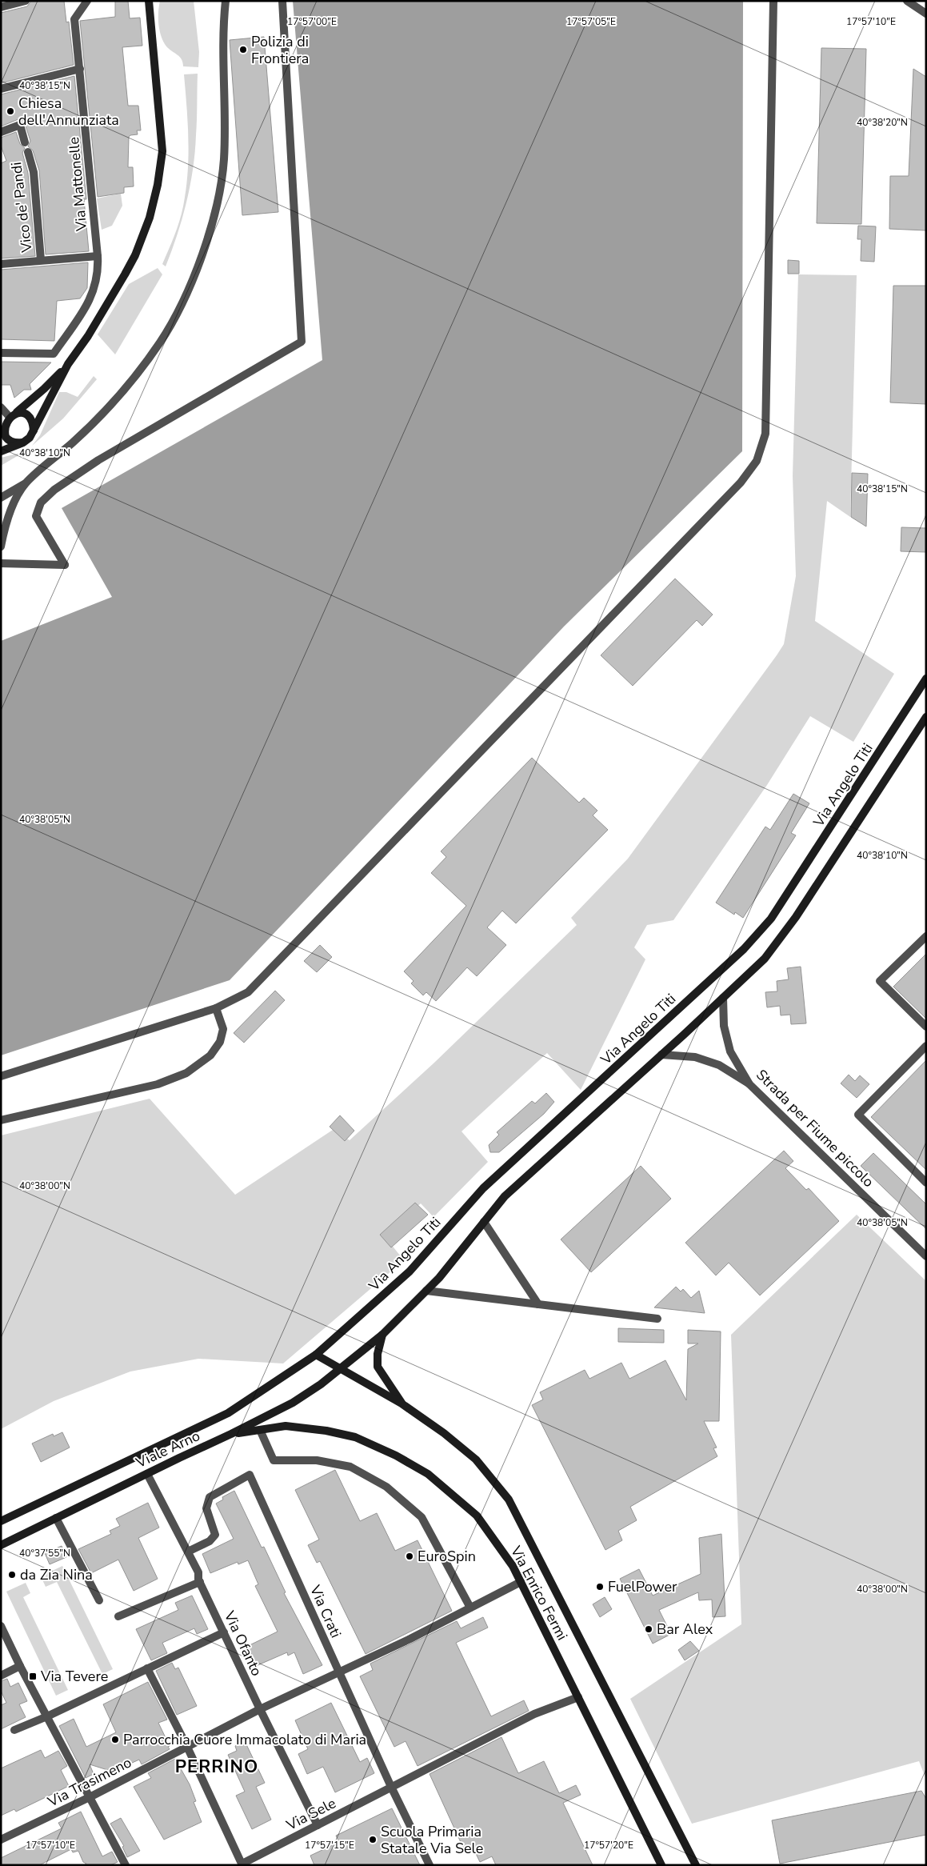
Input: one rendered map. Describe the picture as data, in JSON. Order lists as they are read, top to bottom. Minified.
{"streets":{"main road":["Via Angelo Titi","Viale Arno","Via Enrico Fermi"],"street":["Via Mattonelle","Vico de' Pandi","Strada per Fiume piccolo","Via Crati","Via Ofanto","Via Trasimeno","Via Sele"]},"crossings":[["Via Angelo Titi","Viale Arno"],["Via Angelo Titi","Via Enrico Fermi"],["Viale Arno","Via Enrico Fermi"],["Viale Arno","Via Ofanto"],["Via Enrico Fermi","Via Trasimeno"],["Via Enrico Fermi","Via Sele"],["Via Crati","Via Ofanto"],["Via Crati","Via Trasimeno"],["Via Crati","Via Sele"],["Via Ofanto","Via Trasimeno"],["Via Ofanto","Via Sele"]],"districts":["PERRINO"],"places":{"other":["Polizia di Frontiera","Chiesa dell'Annunziata","EuroSpin","da Zia Nina","FuelPower","Bar Alex","Parrocchia Cuore Immacolato di Maria","Scuola Primaria Statale Via Sele"],"transit":["Via Tevere"]},"coordinates":["17°57'00\"E","17°57'05\"E","17°57'10\"E","40°38'15\"N","40°38'20\"N","40°38'10\"N","40°38'05\"N","40°38'00\"N","40°37'55\"N","17°57'15\"E","17°57'20\"E"]}
